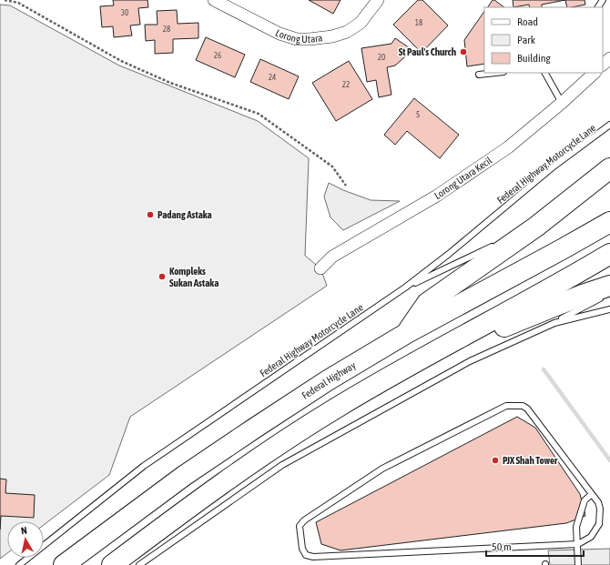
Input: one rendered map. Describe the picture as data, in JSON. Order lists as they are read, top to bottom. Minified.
{"streets":{"highway":["Federal Highway"],"street":["Lorong Utara","Lorong Utara Kecil"],"lane":["Federal Highway Motorcycle Lane"]},"places":["St Paul's Church","Padang Astaka","Kompleks Sukan Astaka","PJX Shah Tower"],"house_numbers":["30","18","28","26","20","24","22","5"],"legend":["Road","Park","Building"],"scale_bar":"50 m","north":"top"}
